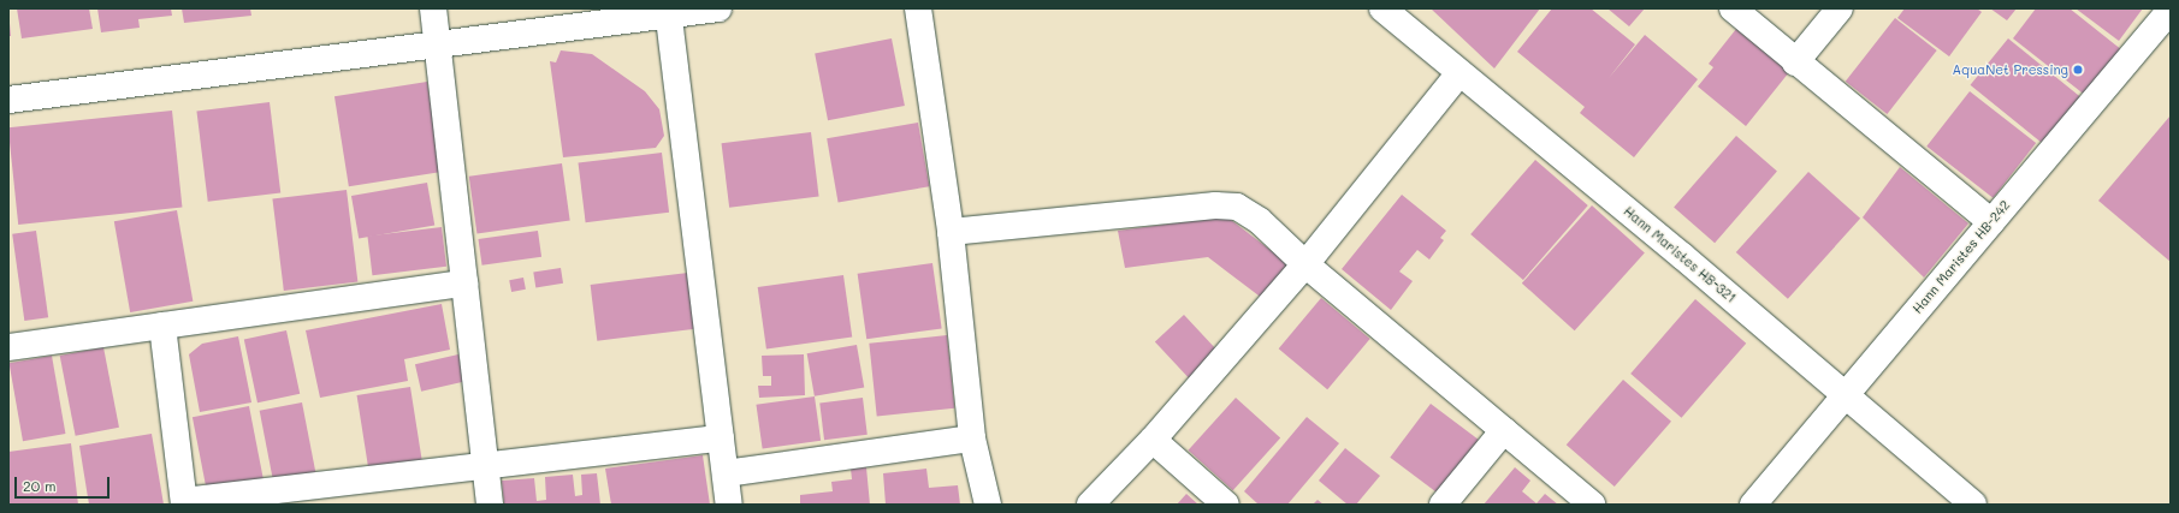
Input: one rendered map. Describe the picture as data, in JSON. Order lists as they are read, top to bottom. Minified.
{"streets":{"street":["Hann Maristes HB-321","Hann Maristes HB-242"]},"crossings":[["Hann Maristes HB-321","Hann Maristes HB-242"]],"places":["AquaNet Pressing"],"scale_bar":"20 m"}
